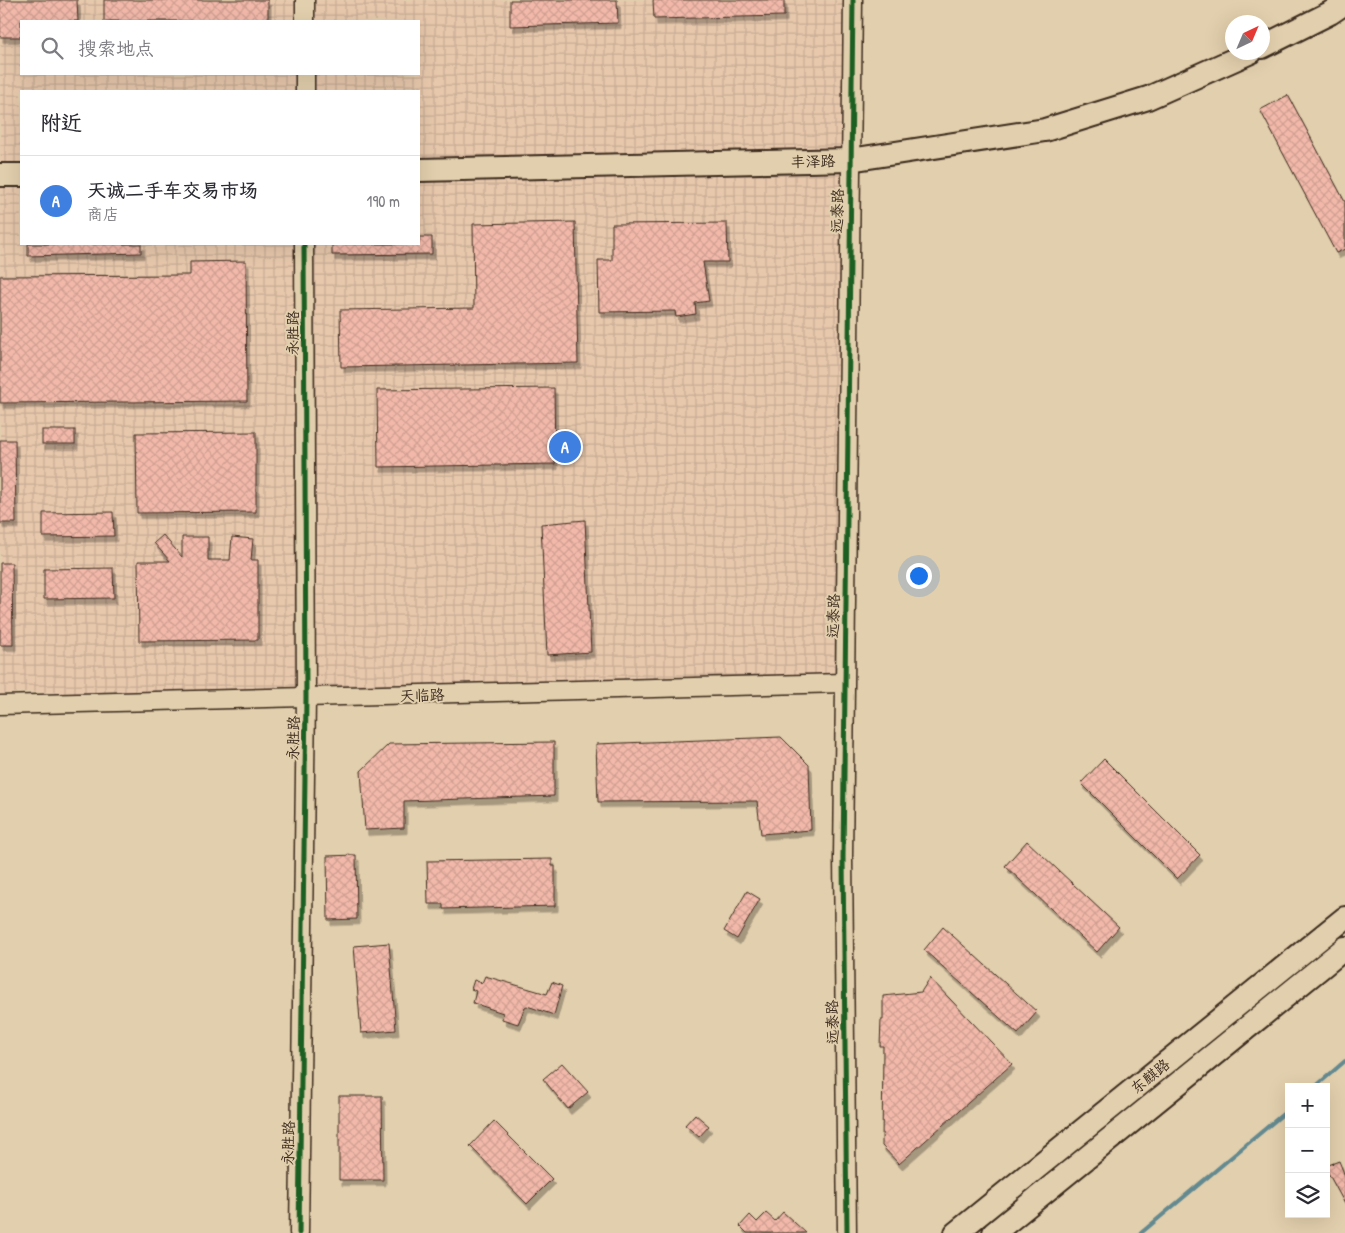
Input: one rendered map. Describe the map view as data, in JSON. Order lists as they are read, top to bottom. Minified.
{"streets":{"main road":["丰泽路","东麒路"],"street":["远泰路","永胜路","天临路"]},"crossings":[["丰泽路","远泰路"],["远泰路","天临路"],["永胜路","天临路"]],"north":"top right","page":{"search":"搜索地点","heading":"附近","list":[{"mark":"A","name":"天诚二手车交易市场","note":"商店","value":"190 m"}],"pins":"A","map_buttons":["+","−"]}}
